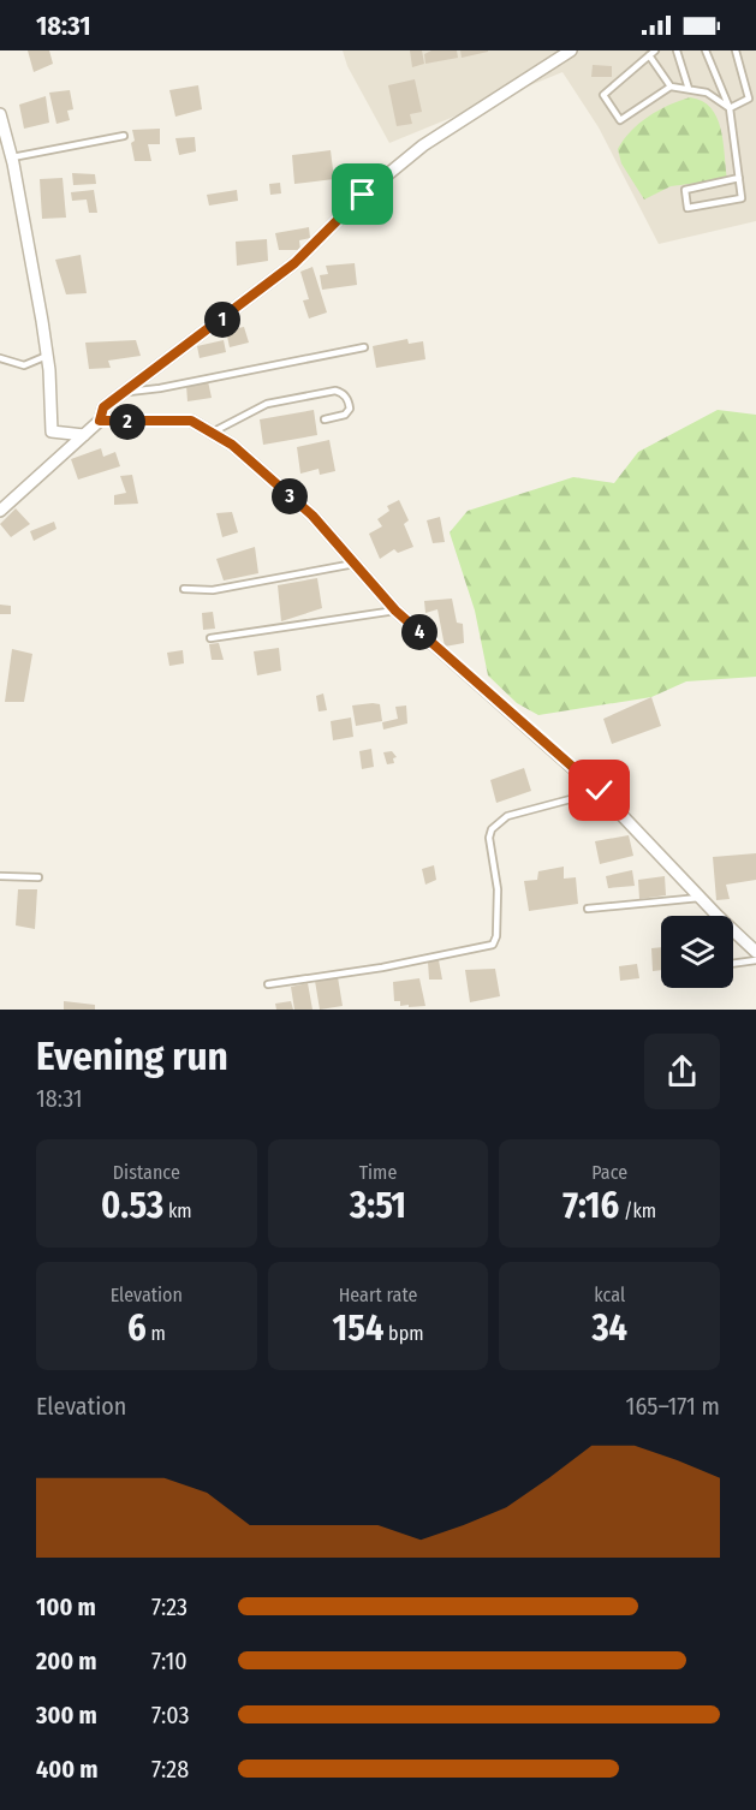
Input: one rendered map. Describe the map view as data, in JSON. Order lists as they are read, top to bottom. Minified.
{"page":{"status":"18:31","pins":["1","2","3","4"],"heading":["Evening run","18:31"],"stats":[["Distance","0.53 km"],["Time","3:51"],["Pace","7:16 /km"],["Elevation","6 m"],["Heart rate","154 bpm"],["kcal","34"]],"chart":["Elevation","165–171 m"],"list":[{"name":"100 m","note":"7:23"},{"name":"200 m","note":"7:10"},{"name":"300 m","note":"7:03"},{"name":"400 m","note":"7:28"}]}}
